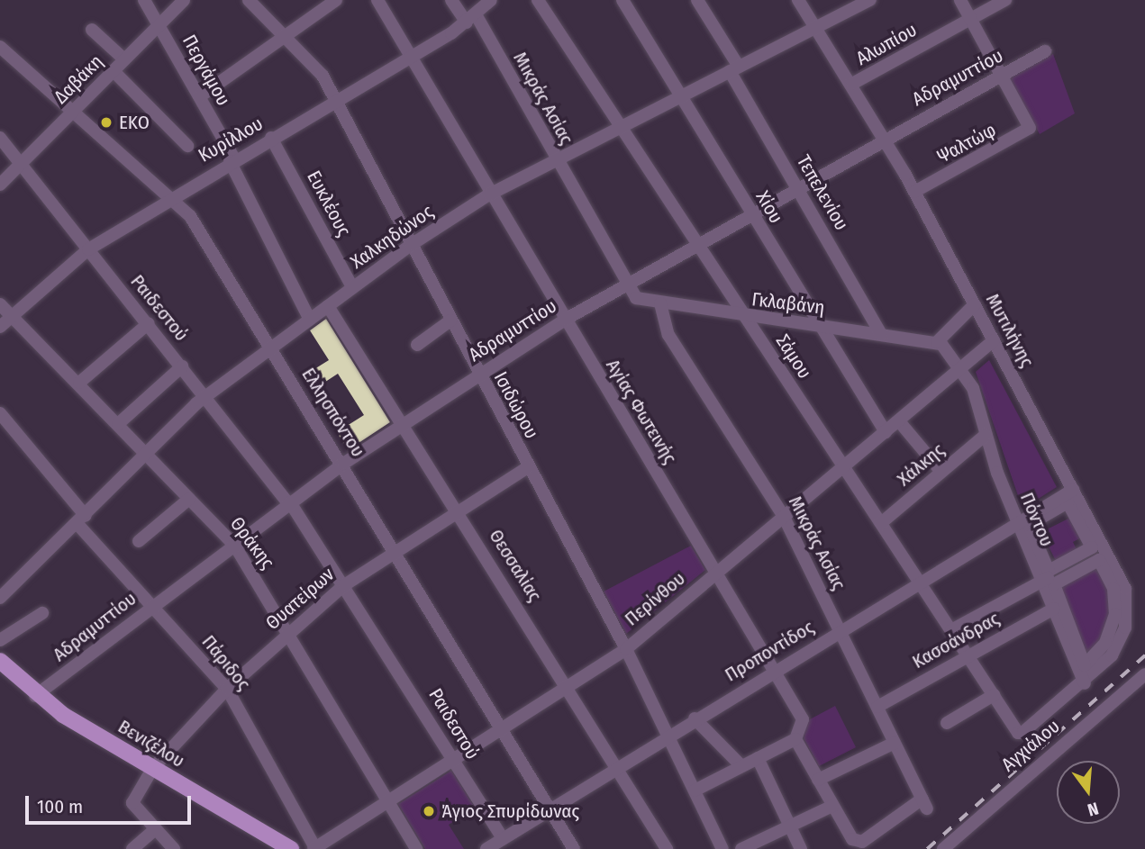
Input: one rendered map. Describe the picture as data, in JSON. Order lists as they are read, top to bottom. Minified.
{"streets":{"main road":["Βενιζέλου"],"street":["Αλωπίου","Περγάμου","Αδραμυττίου","Δαβάκη","Μικράς Ασίας","Κυρίλλου","Ψαλτώφ","Τεπελενίου","Ευκλέους","Χίου","Χαλκηδώνος","Γκλαβάνη","Ραιδεστού","Μυτιλήνης","Σάμου","Ισιδώρου","Αγίας Φωτεινής","Ελλησπόντου","Χάλκης","Πόντου","Θράκης","Θεσσαλίας","Θυατείρων","Περίνθου","Κασσάνδρας","Προποντίδος","Πάριδος","Αγχιάλου"]},"crossings":[["Αλωπίου","Μυτιλήνης"],["Περγάμου","Δαβάκη"],["Περγάμου","Κυρίλλου"],["Περγάμου","Χαλκηδώνος"],["Αδραμυττίου","Μικράς Ασίας"],["Αδραμυττίου","Ψαλτώφ"],["Αδραμυττίου","Τεπελενίου"],["Αδραμυττίου","Χίου"],["Αδραμυττίου","Ραιδεστού"],["Αδραμυττίου","Μυτιλήνης"],["Αδραμυττίου","Σάμου"],["Αδραμυττίου","Ισιδώρου"],["Αδραμυττίου","Αγίας Φωτεινής"],["Αδραμυττίου","Ελλησπόντου"],["Αδραμυττίου","Θράκης"],["Αδραμυττίου","Θεσσαλίας"],["Αδραμυττίου","Πάριδος"],["Αδραμυττίου","Βενιζέλου"],["Δαβάκη","Ραιδεστού"],["Δαβάκη","Ελλησπόντου"],["Μικράς Ασίας","Κυρίλλου"],["Μικράς Ασίας","Χαλκηδώνος"],["Μικράς Ασίας","Γκλαβάνη"],["Μικράς Ασίας","Περίνθου"],["Μικράς Ασίας","Κασσάνδρας"],["Μικράς Ασίας","Προποντίδος"],["Κυρίλλου","Ευκλέους"],["Κυρίλλου","Ραιδεστού"],["Κυρίλλου","Ισιδώρου"],["Κυρίλλου","Αγίας Φωτεινής"],["Κυρίλλου","Ελλησπόντου"],["Κυρίλλου","Θράκης"],["Ψαλτώφ","Μυτιλήνης"],["Τεπελενίου","Χαλκηδώνος"],["Τεπελενίου","Γκλαβάνη"],["Ευκλέους","Χαλκηδώνος"],["Χίου","Χαλκηδώνος"],["Χίου","Γκλαβάνη"],["Χίου","Περίνθου"],["Χαλκηδώνος","Ραιδεστού"],["Χαλκηδώνος","Μυτιλήνης"],["Χαλκηδώνος","Σάμου"],["Χαλκηδώνος","Ισιδώρου"],["Χαλκηδώνος","Αγίας Φωτεινής"],["Χαλκηδώνος","Ελλησπόντου"],["Χαλκηδώνος","Θράκης"],["Χαλκηδώνος","Θεσσαλίας"],["Χαλκηδώνος","Πάριδος"],["Γκλαβάνη","Σάμου"],["Ραιδεστού","Θυατείρων"],["Ραιδεστού","Περίνθου"],["Ραιδεστού","Προποντίδος"],["Μυτιλήνης","Σάμου"],["Μυτιλήνης","Πόντου"],["Μυτιλήνης","Περίνθου"],["Μυτιλήνης","Προποντίδος"],["Σάμου","Χάλκης"],["Σάμου","Περίνθου"],["Σάμου","Κασσάνδρας"],["Σάμου","Προποντίδος"],["Ισιδώρου","Θυατείρων"],["Ισιδώρου","Περίνθου"],["Ισιδώρου","Προποντίδος"],["Αγίας Φωτεινής","Περίνθου"],["Αγίας Φωτεινής","Προποντίδος"],["Ελλησπόντου","Θυατείρων"],["Ελλησπόντου","Περίνθου"],["Ελλησπόντου","Προποντίδος"],["Χάλκης","Πόντου"],["Πόντου","Περίνθου"],["Πόντου","Κασσάνδρας"],["Πόντου","Προποντίδος"],["Θράκης","Θυατείρων"],["Θράκης","Περίνθου"],["Θεσσαλίας","Θυατείρων"],["Θεσσαλίας","Περίνθου"],["Θεσσαλίας","Προποντίδος"],["Θυατείρων","Πάριδος"],["Θυατείρων","Βενιζέλου"],["Περίνθου","Πάριδος"]],"places":["ΕΚΟ","Άγιος Σπυρίδωνας"],"scale_bar":"100 m","north":"bottom"}
